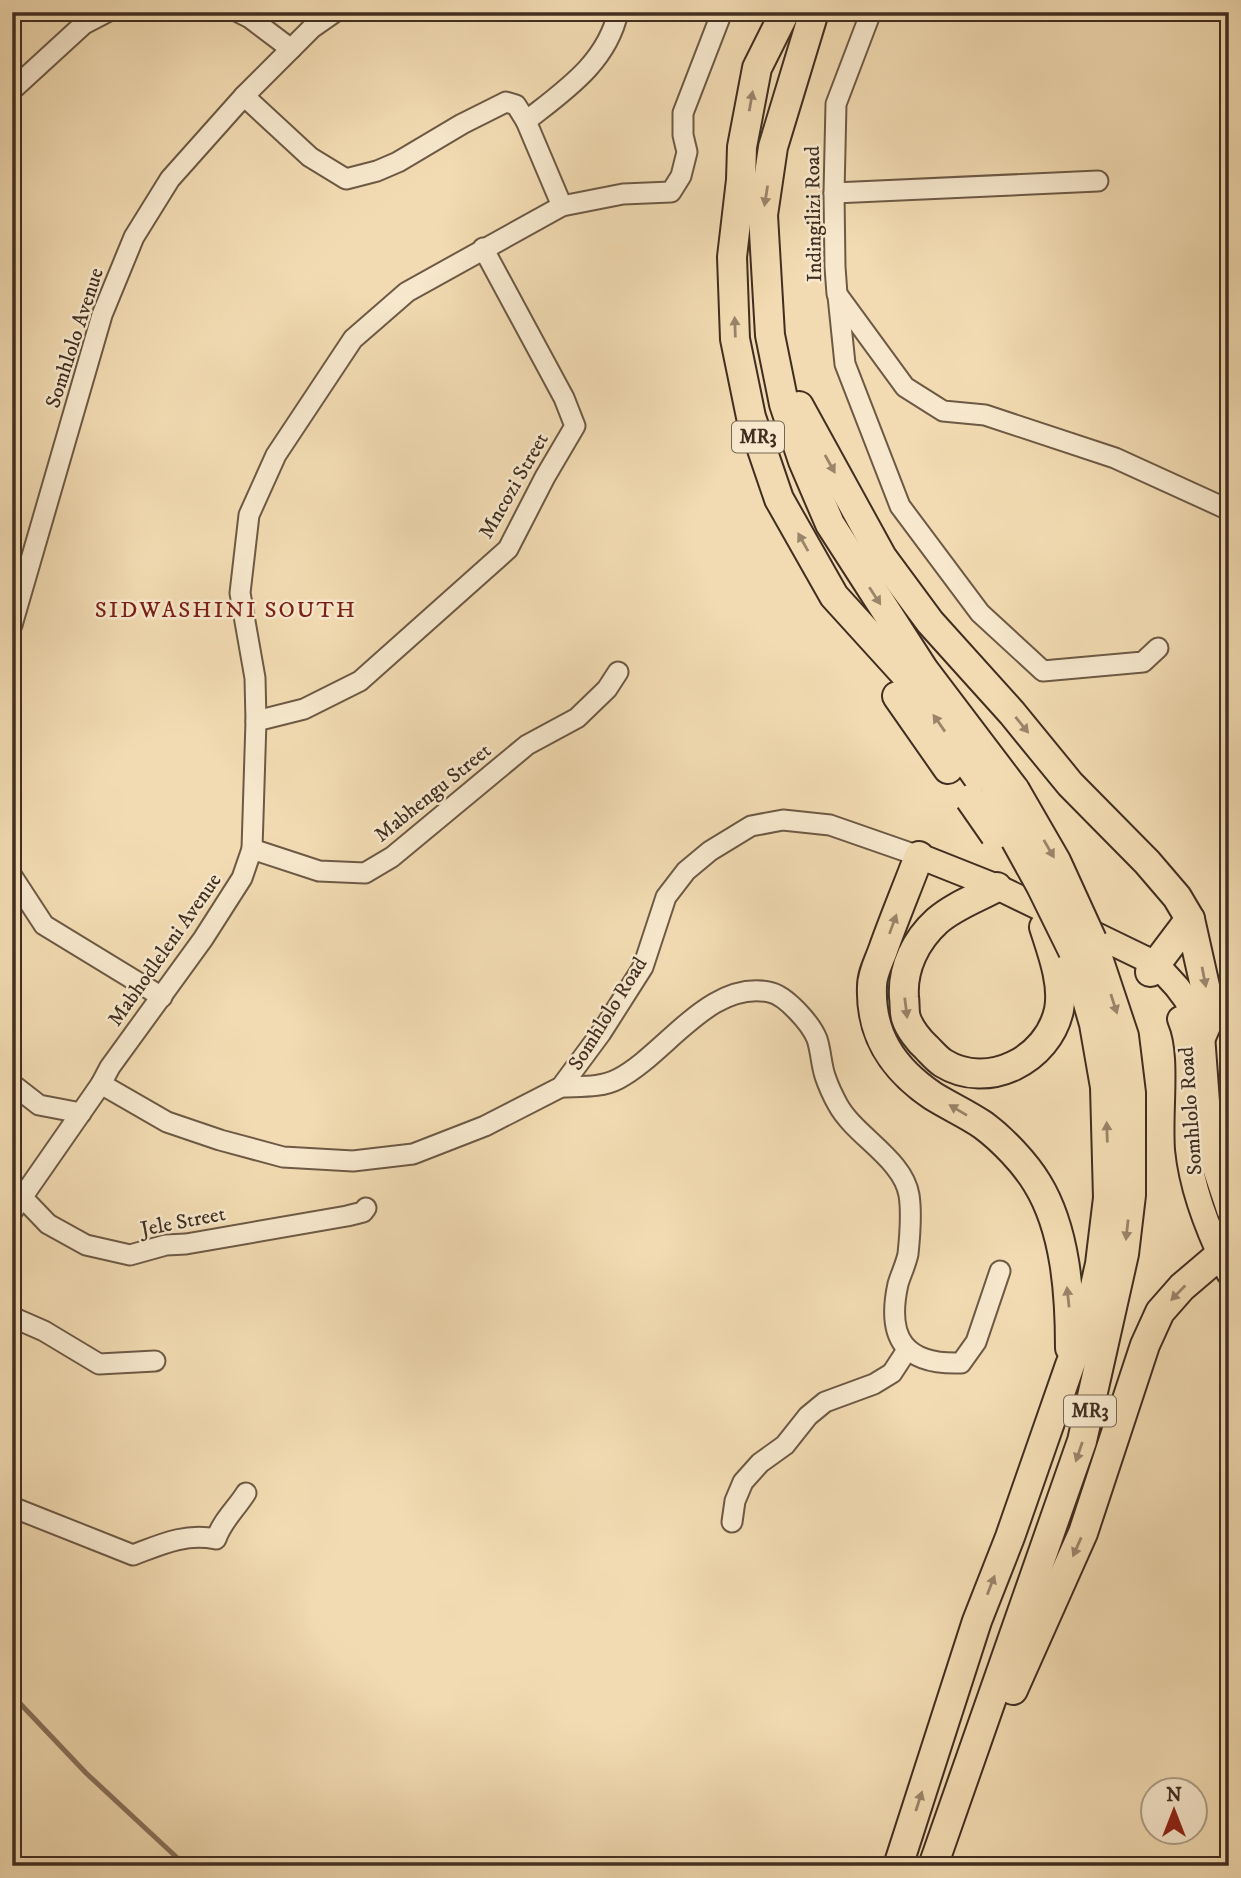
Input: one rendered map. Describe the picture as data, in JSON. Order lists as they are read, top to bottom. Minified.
{"streets":{"highway":["MR3"],"main road":["Somhlolo Road"],"street":["Indingilizi Road","Somhlolo Avenue","Mncozi Street","Mabhengu Street","Mabhodleleni Avenue","Jele Street"]},"crossings":[["Mncozi Street","Mabhodleleni Avenue"],["Mabhengu Street","Mabhodleleni Avenue"],["Mabhodleleni Avenue","Somhlolo Road"],["Mabhodleleni Avenue","Jele Street"]],"districts":["SIDWASHINI SOUTH"],"north":"top"}
